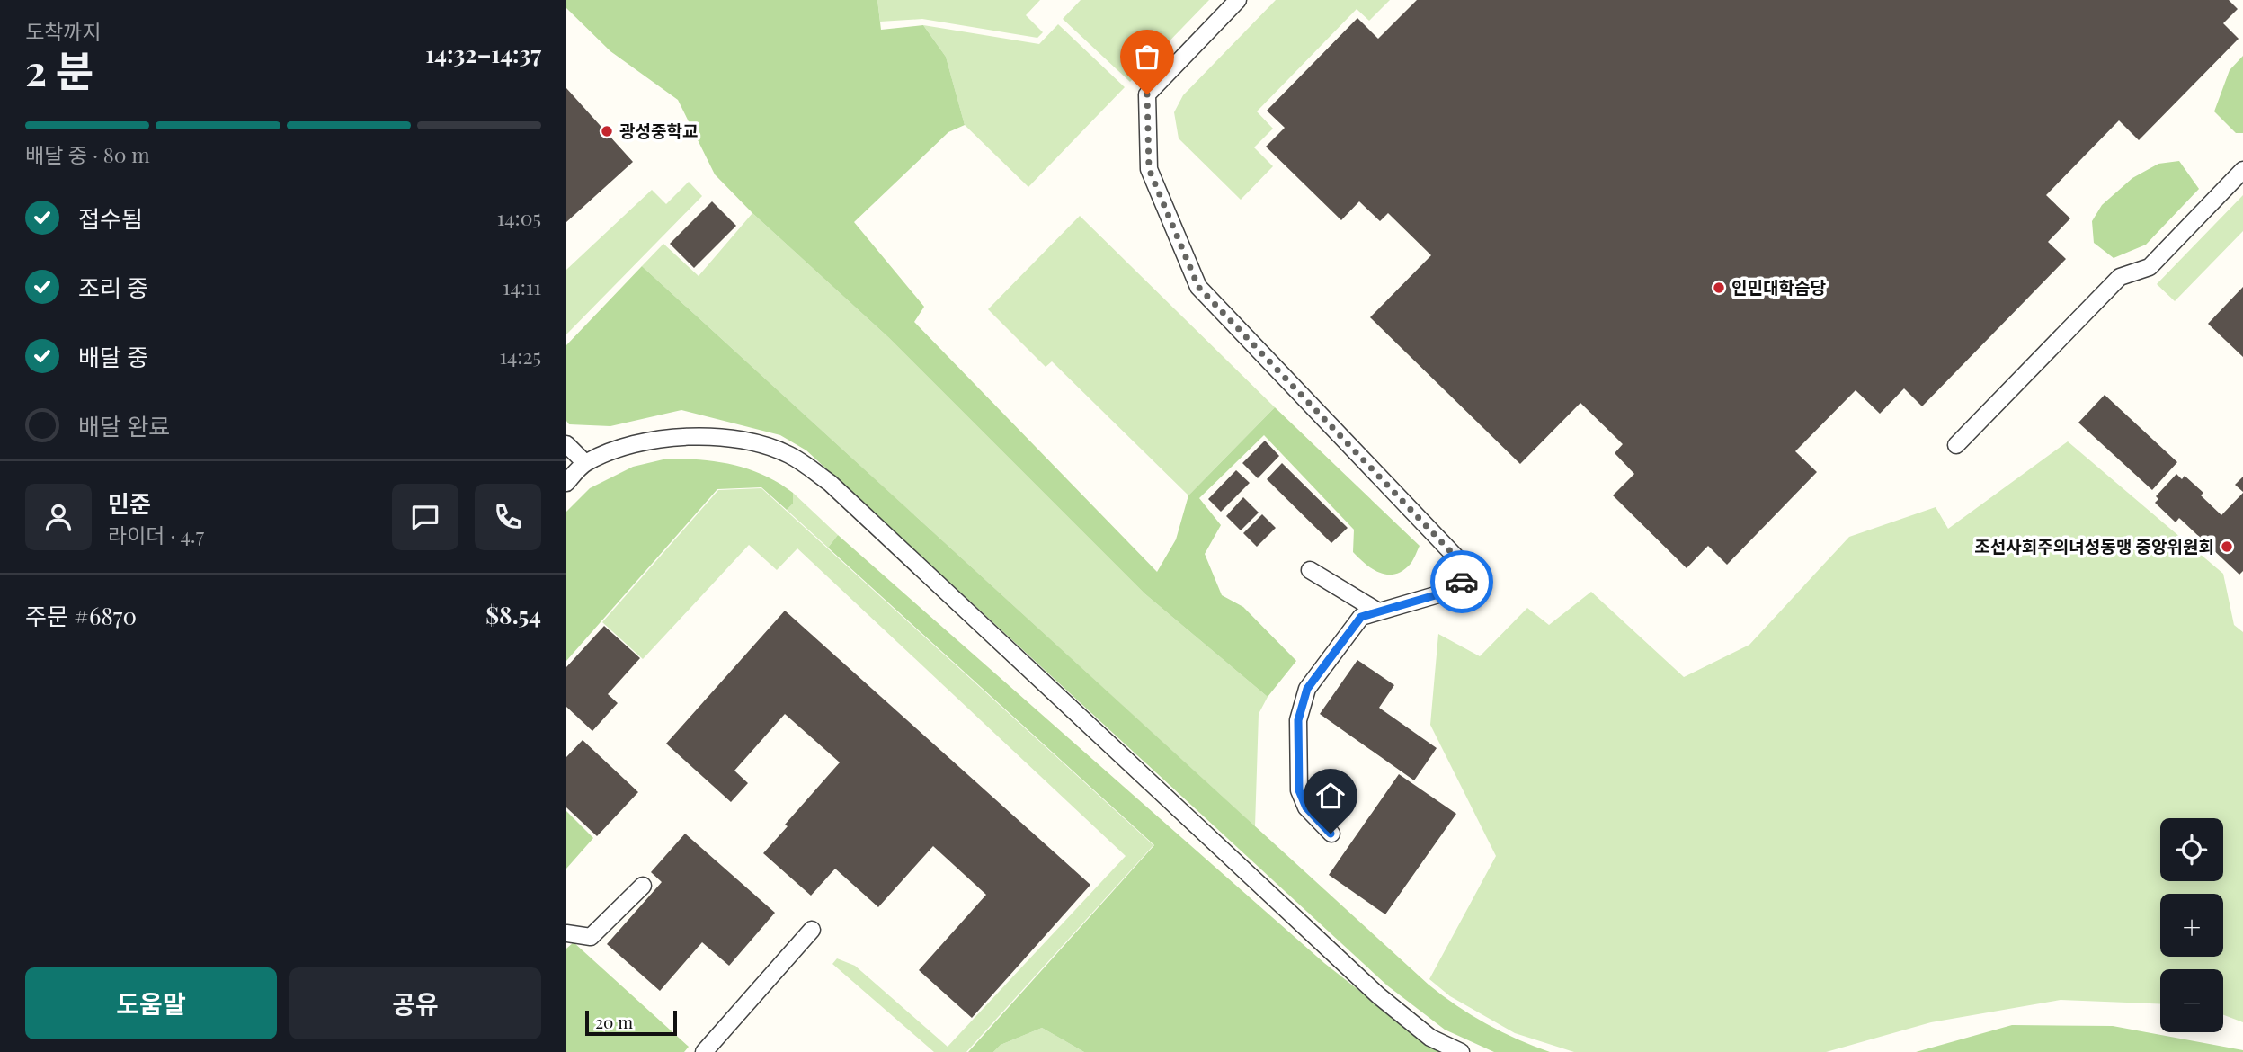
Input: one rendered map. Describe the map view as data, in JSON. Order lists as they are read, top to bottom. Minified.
{"places":["광성중학교","인민대학습당","조선사회주의녀성동맹 중앙위원회"],"scale_bar":"20 m","page":{"heading":["2 분","도착까지","14:32–14:37"],"panel":["민준","라이더 · 4.7","주문 #6870","$8.54"],"bar":"배달 중 · 80 m","list":[["접수됨","14:05"],["조리 중","14:11"],["배달 중","14:25"],"배달 완료"],"map_buttons":["+","−"],"buttons":["도움말","공유"],"scale":"20 m"}}
